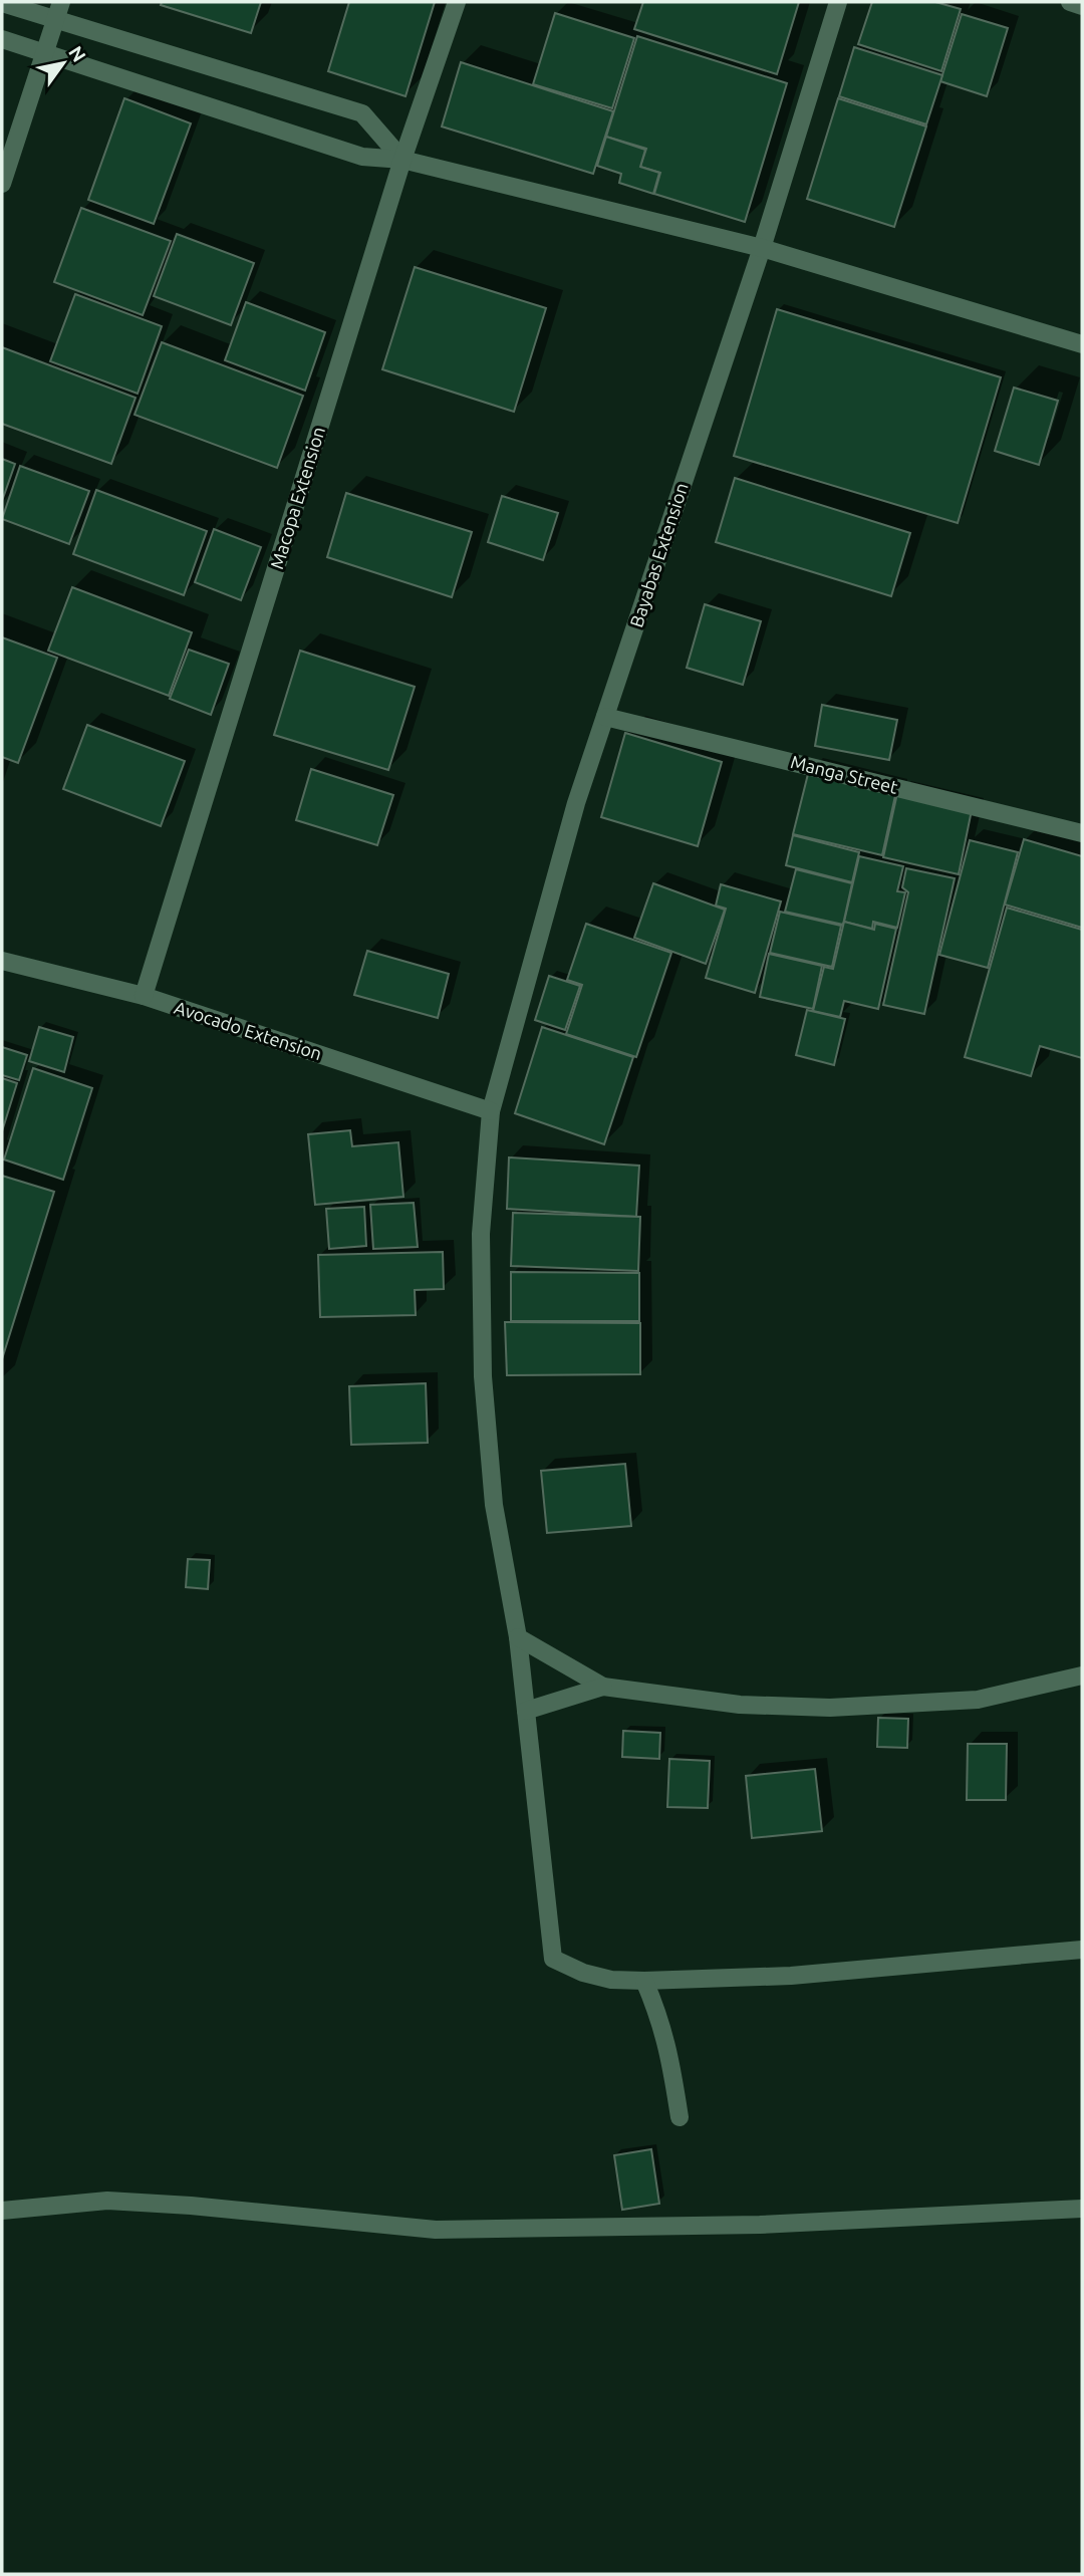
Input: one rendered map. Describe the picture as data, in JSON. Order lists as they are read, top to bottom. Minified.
{"streets":{"street":["Macopa Extension","Bayabas Extension","Manga Street","Avocado Extension"]},"crossings":[["Macopa Extension","Avocado Extension"],["Bayabas Extension","Manga Street"],["Bayabas Extension","Avocado Extension"]],"north":"top right"}
